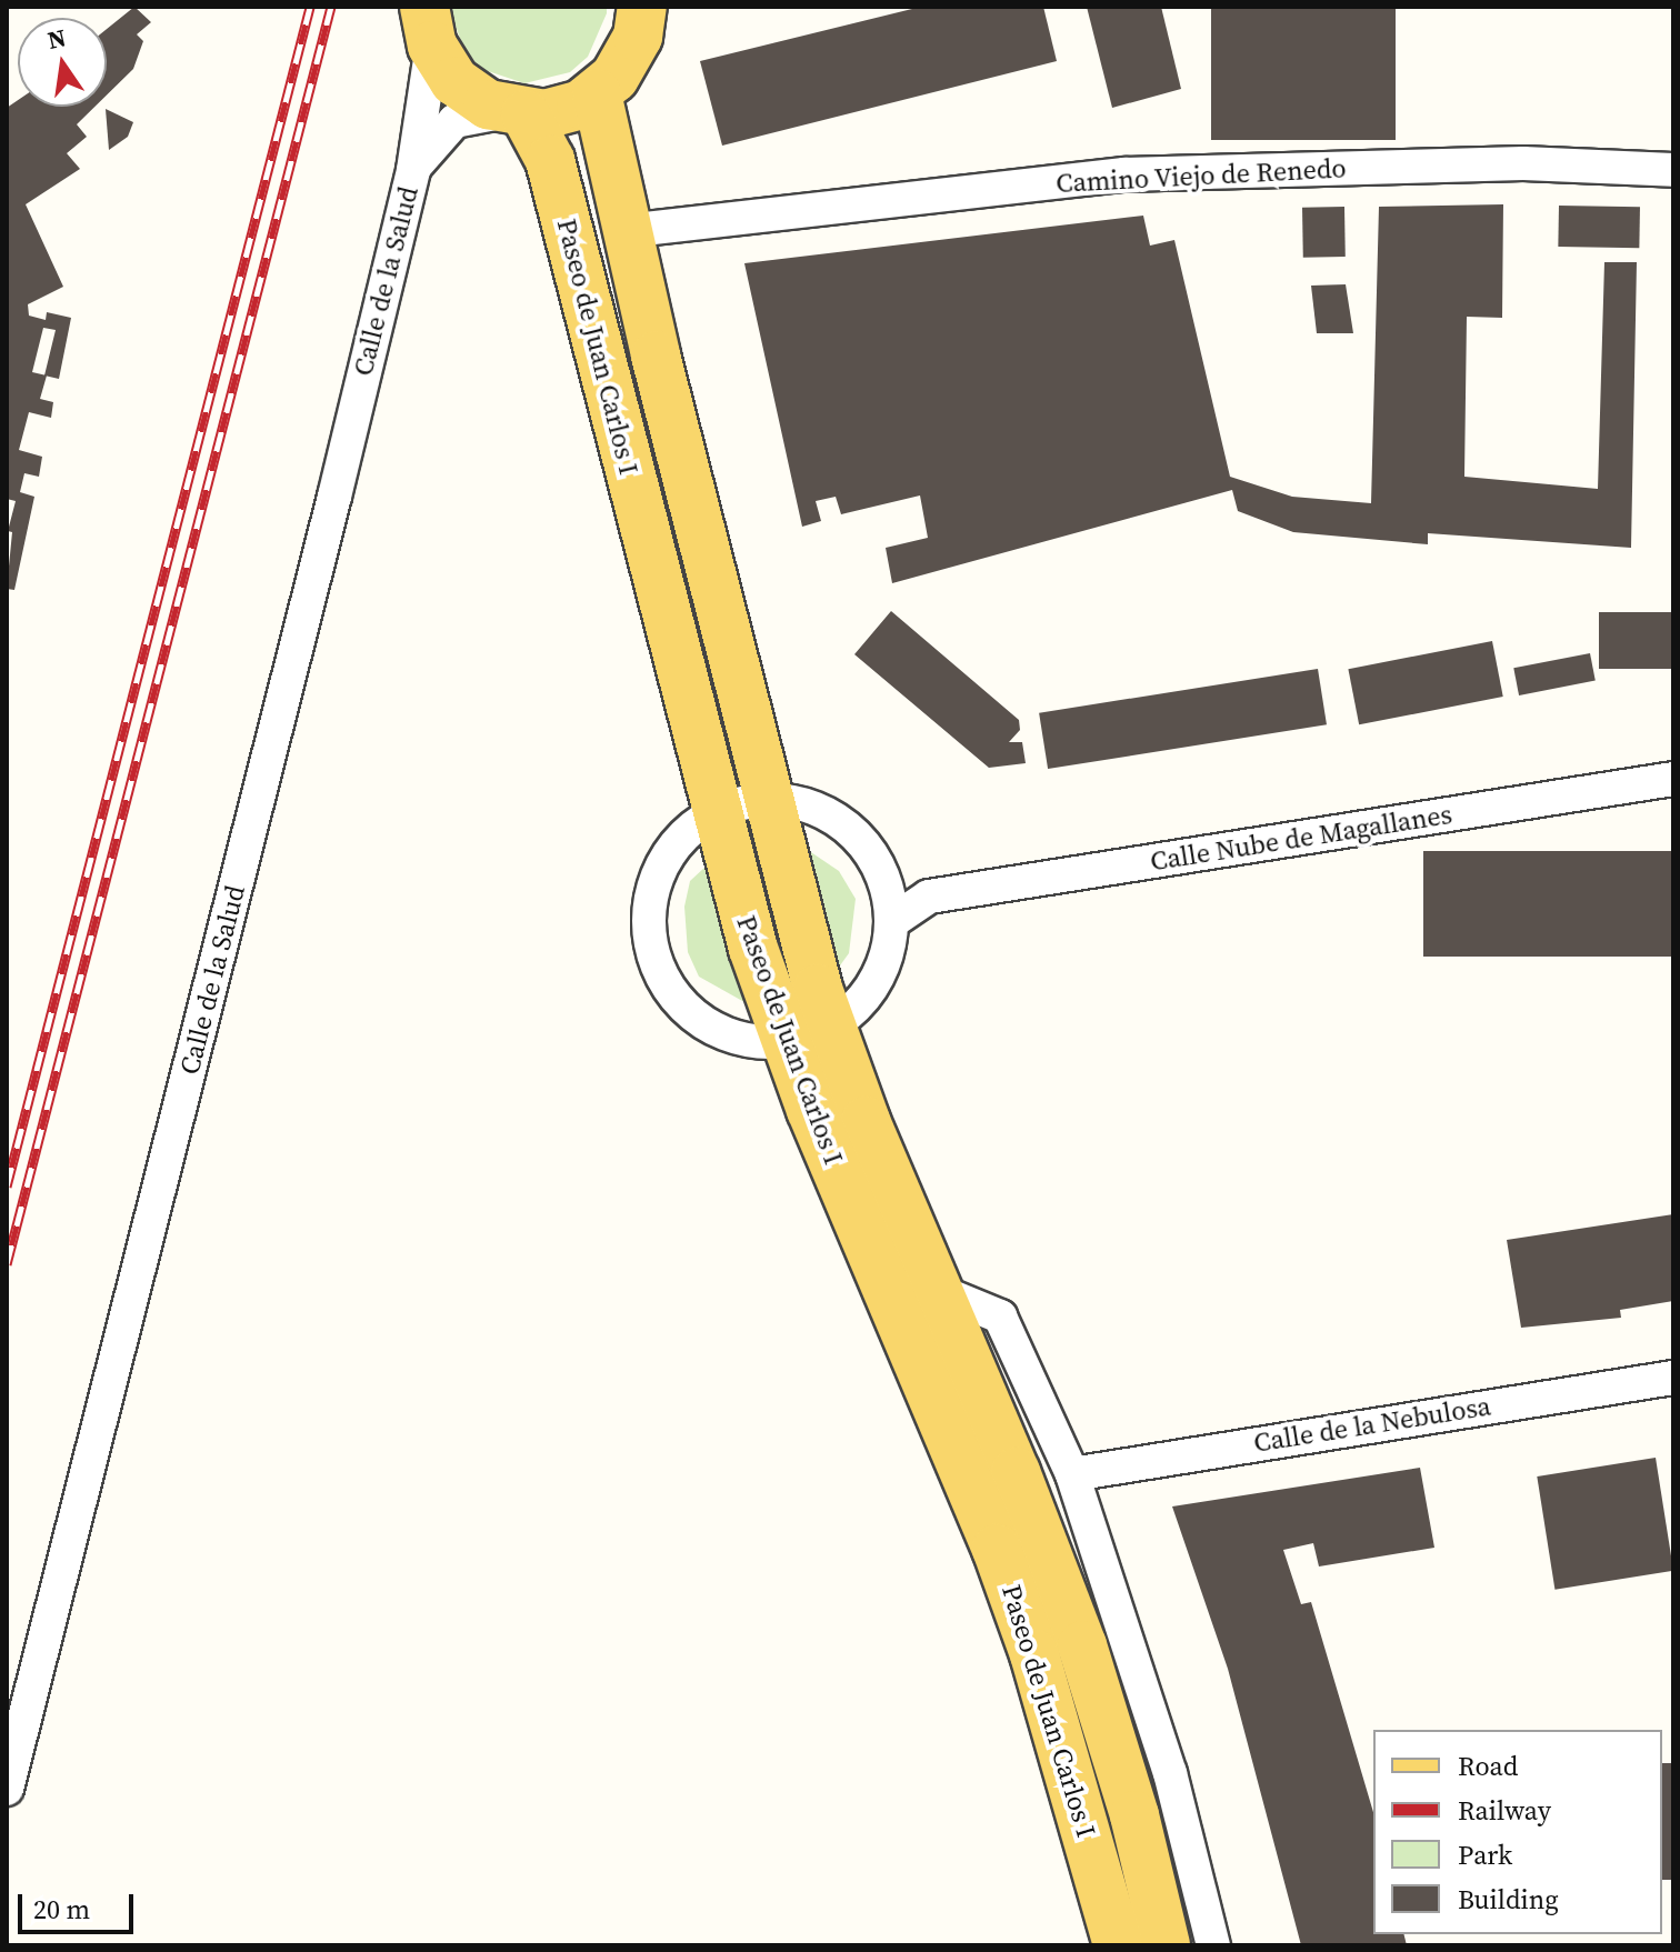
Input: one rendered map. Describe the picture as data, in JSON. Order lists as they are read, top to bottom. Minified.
{"streets":{"main road":["Paseo de Juan Carlos I"],"street":["Camino Viejo de Renedo","Calle de la Salud","Calle Nube de Magallanes","Calle de la Nebulosa"]},"crossings":[["Camino Viejo de Renedo","Paseo de Juan Carlos I"],["Calle de la Salud","Paseo de Juan Carlos I"]],"legend":["Road","Railway","Park","Building"],"scale_bar":"20 m","north":"top"}
